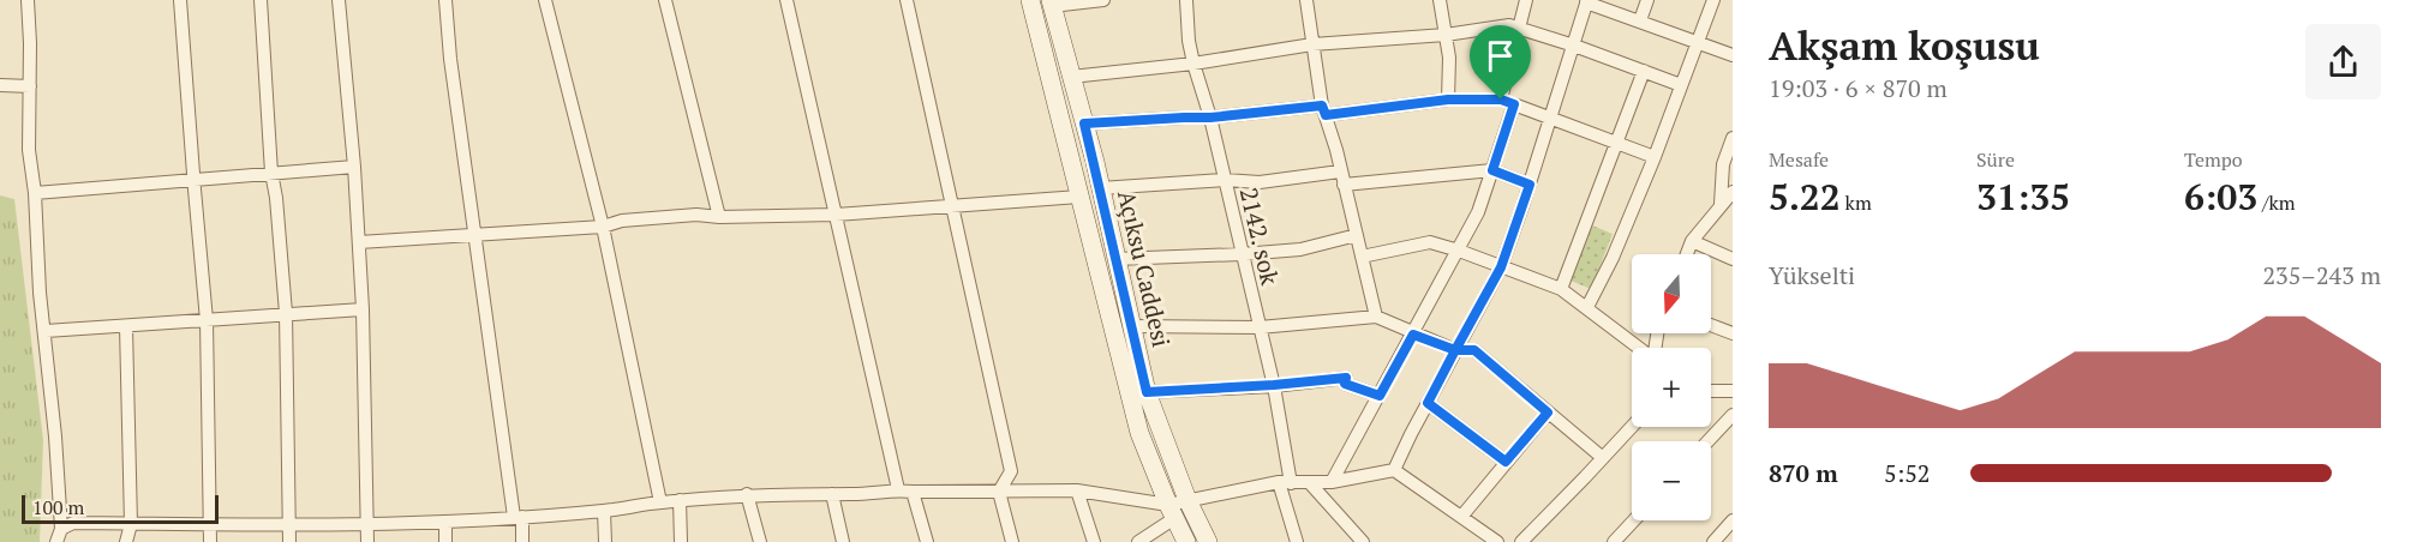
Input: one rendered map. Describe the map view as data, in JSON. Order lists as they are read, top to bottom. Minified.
{"streets":{"main road":["Açıksu Caddesi"],"street":["2142. sok"]},"scale_bar":"100 m","north":"bottom","page":{"heading":["Akşam koşusu","19:03 · 6 × 870 m"],"stats":[["Mesafe","5.22 km"],["Süre","31:35"],["Tempo","6:03 /km"]],"chart":["Yükselti","235–243 m"],"map_buttons":["+","−"],"list":[{"name":"870 m","note":"5:52"}],"scale":"100 m"}}
